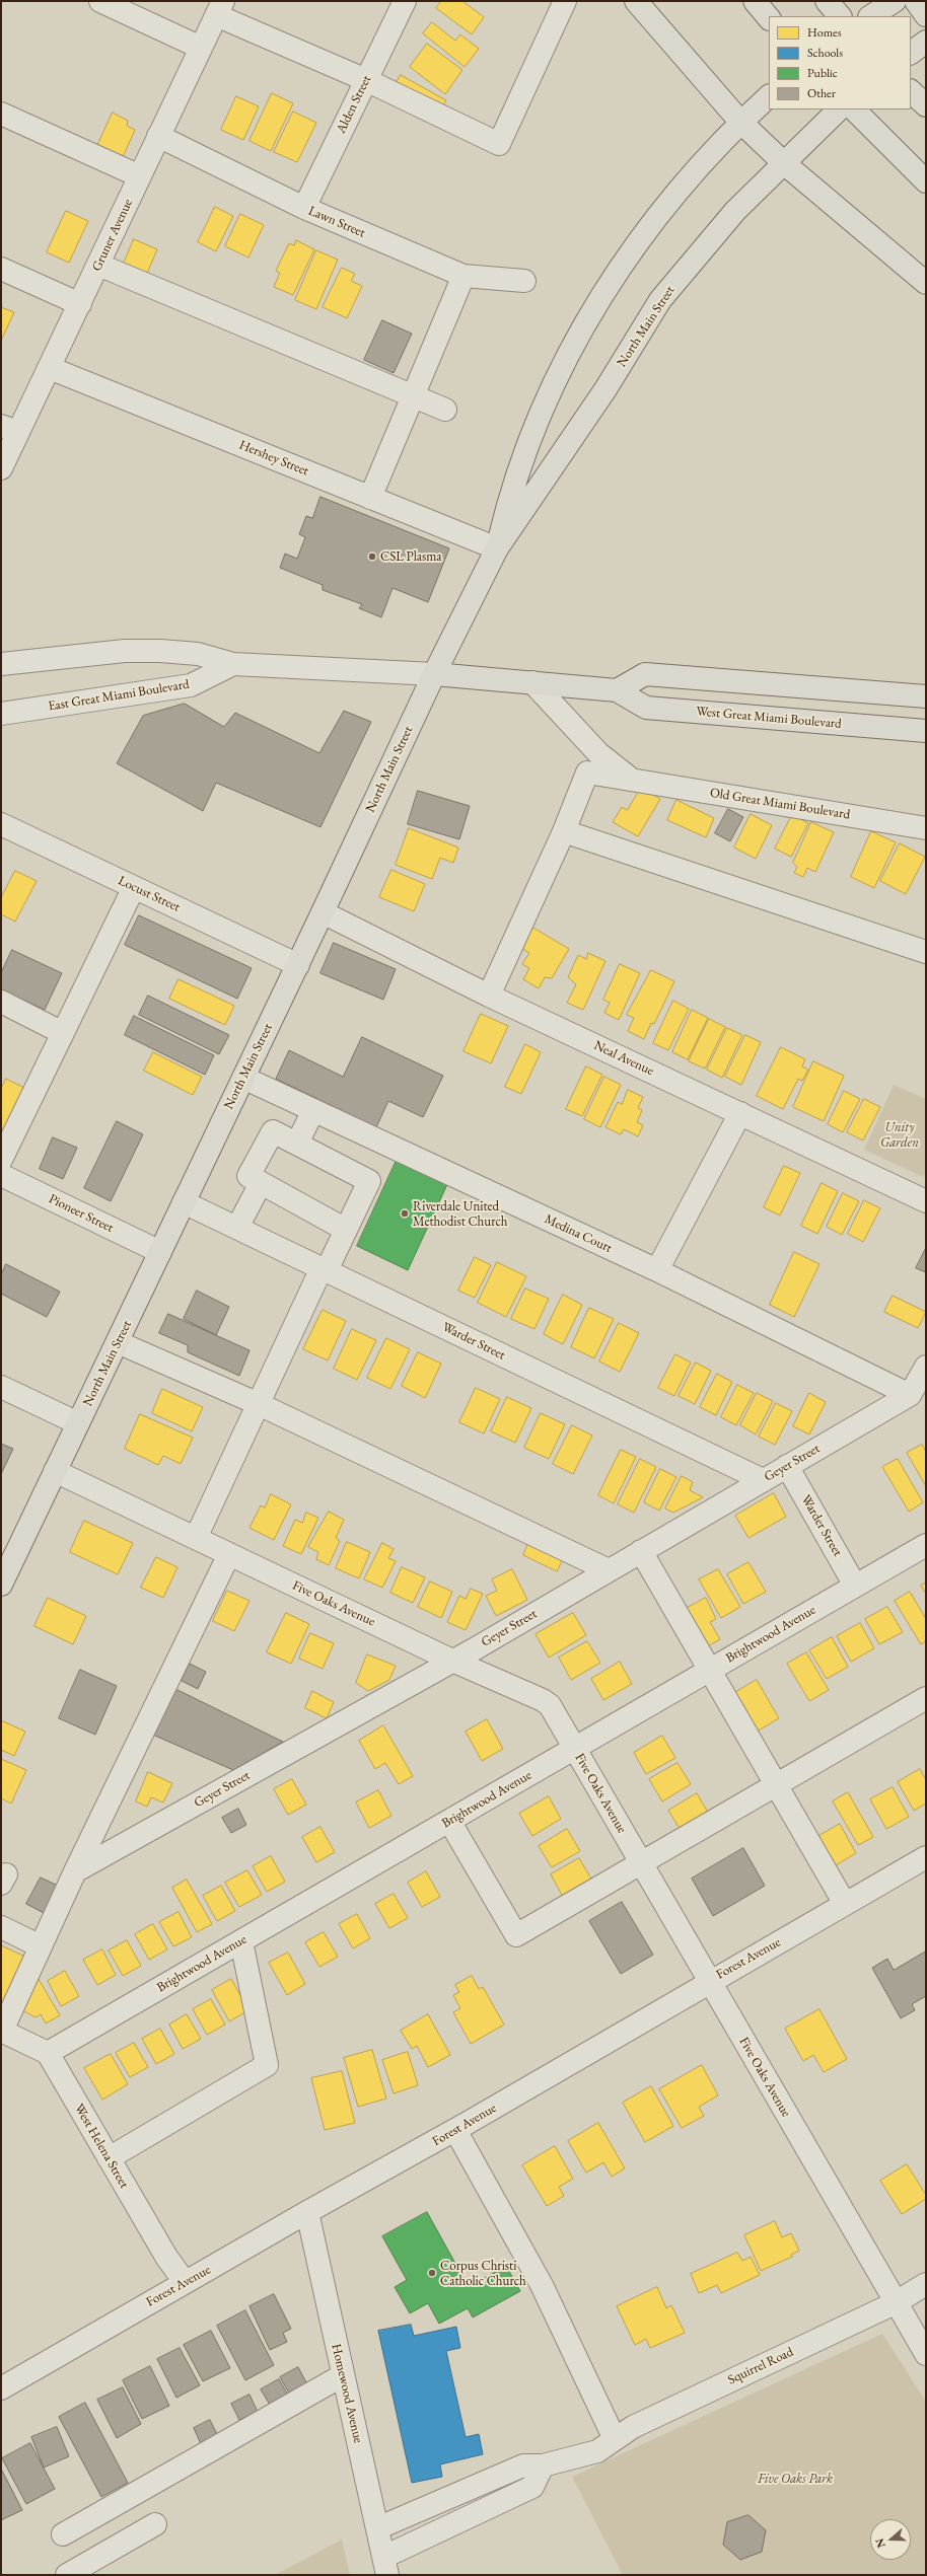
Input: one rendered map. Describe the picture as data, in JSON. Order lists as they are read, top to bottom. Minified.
{"streets":{"main road":["North Main Street","West Great Miami Boulevard"],"street":["Alden Street","Lawn Street","Gruner Avenue","Hershey Street","East Great Miami Boulevard","Old Great Miami Boulevard","Locust Street","Neal Avenue","Pioneer Street","Medina Court","Warder Street","Geyer Street","Five Oaks Avenue","Brightwood Avenue","Forest Avenue","West Helena Street","Squirrel Road","Homewood Avenue"]},"crossings":[["Alden Street","Lawn Street"],["Lawn Street","Gruner Avenue"],["Gruner Avenue","Hershey Street"],["North Main Street","Hershey Street"],["North Main Street","East Great Miami Boulevard"],["North Main Street","West Great Miami Boulevard"],["North Main Street","Locust Street"],["North Main Street","Neal Avenue"],["North Main Street","Pioneer Street"],["North Main Street","Medina Court"],["North Main Street","Warder Street"],["North Main Street","Five Oaks Avenue"],["East Great Miami Boulevard","West Great Miami Boulevard"],["West Great Miami Boulevard","Old Great Miami Boulevard"],["Medina Court","Geyer Street"],["Warder Street","Geyer Street"],["Warder Street","Brightwood Avenue"],["Geyer Street","Five Oaks Avenue"],["Five Oaks Avenue","Brightwood Avenue"],["Five Oaks Avenue","Forest Avenue"],["Five Oaks Avenue","Squirrel Road"],["Brightwood Avenue","West Helena Street"],["Forest Avenue","West Helena Street"],["Forest Avenue","Homewood Avenue"],["Squirrel Road","Homewood Avenue"]],"parks":["Unity Garden","Five Oaks Park"],"places":["CSL Plasma","Riverdale United Methodist Church","Corpus Christi Catholic Church"],"legend":["Homes","Schools","Public","Other"],"north":"left"}
